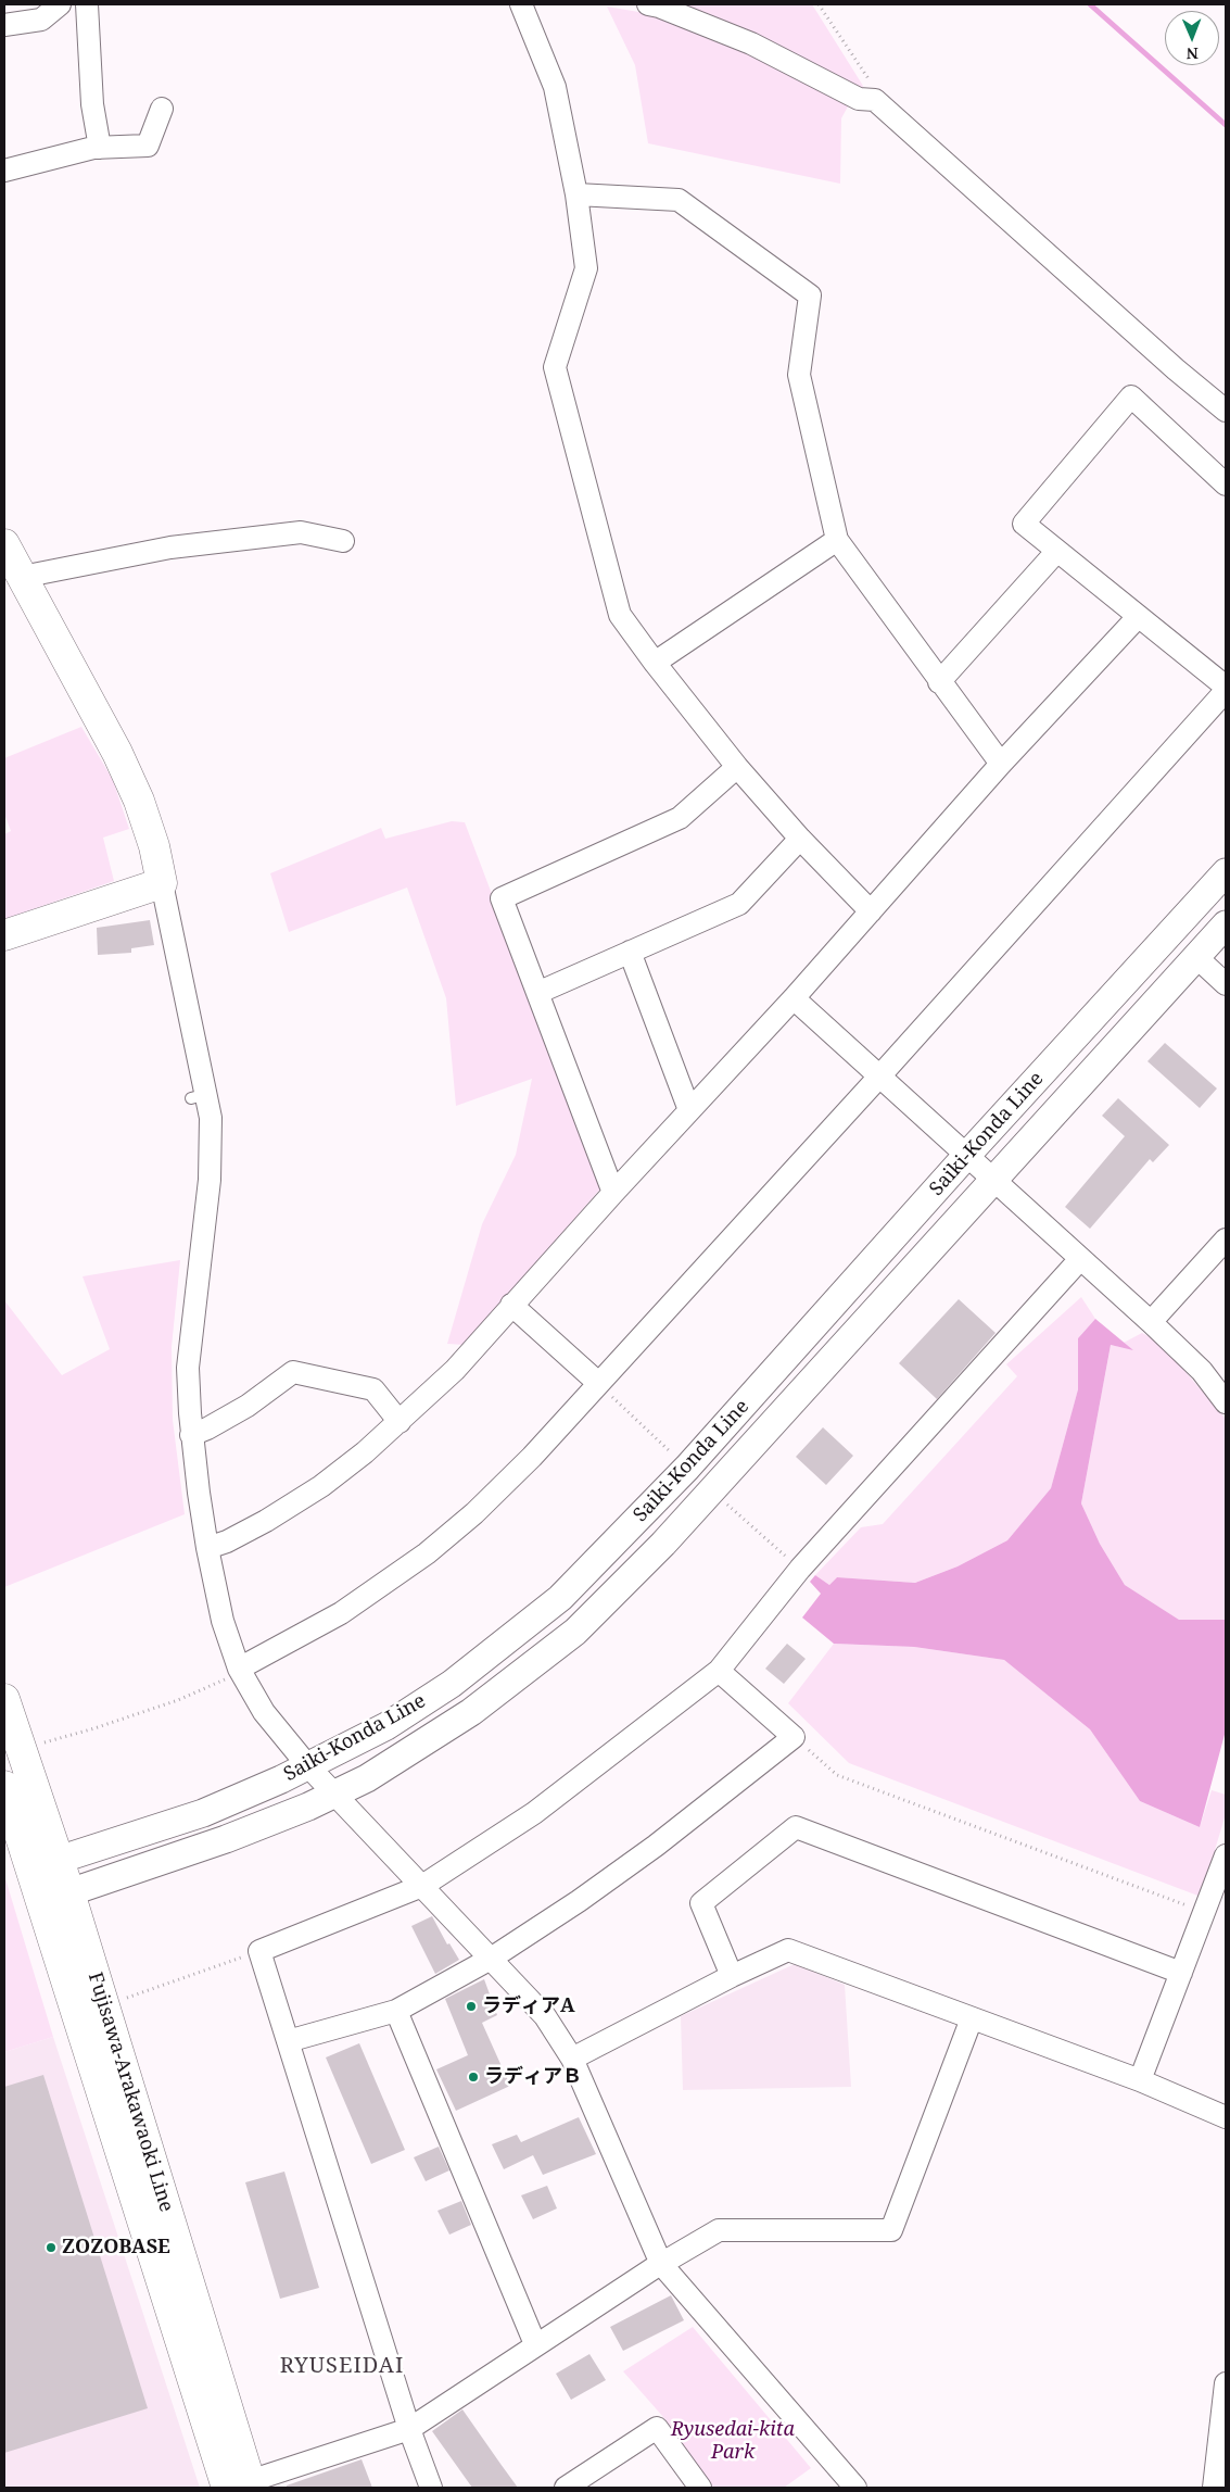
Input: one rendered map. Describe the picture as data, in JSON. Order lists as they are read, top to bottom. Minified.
{"streets":{"main road":["Fujisawa-Arakawaoki Line"],"street":["Saiki-Konda Line"]},"crossings":[["Saiki-Konda Line","Fujisawa-Arakawaoki Line"]],"districts":["RYUSEIDAI"],"parks":["Ryusedai-kita Park"],"places":["ラディアA","ラディアＢ","ZOZOBASE"],"north":"bottom"}
